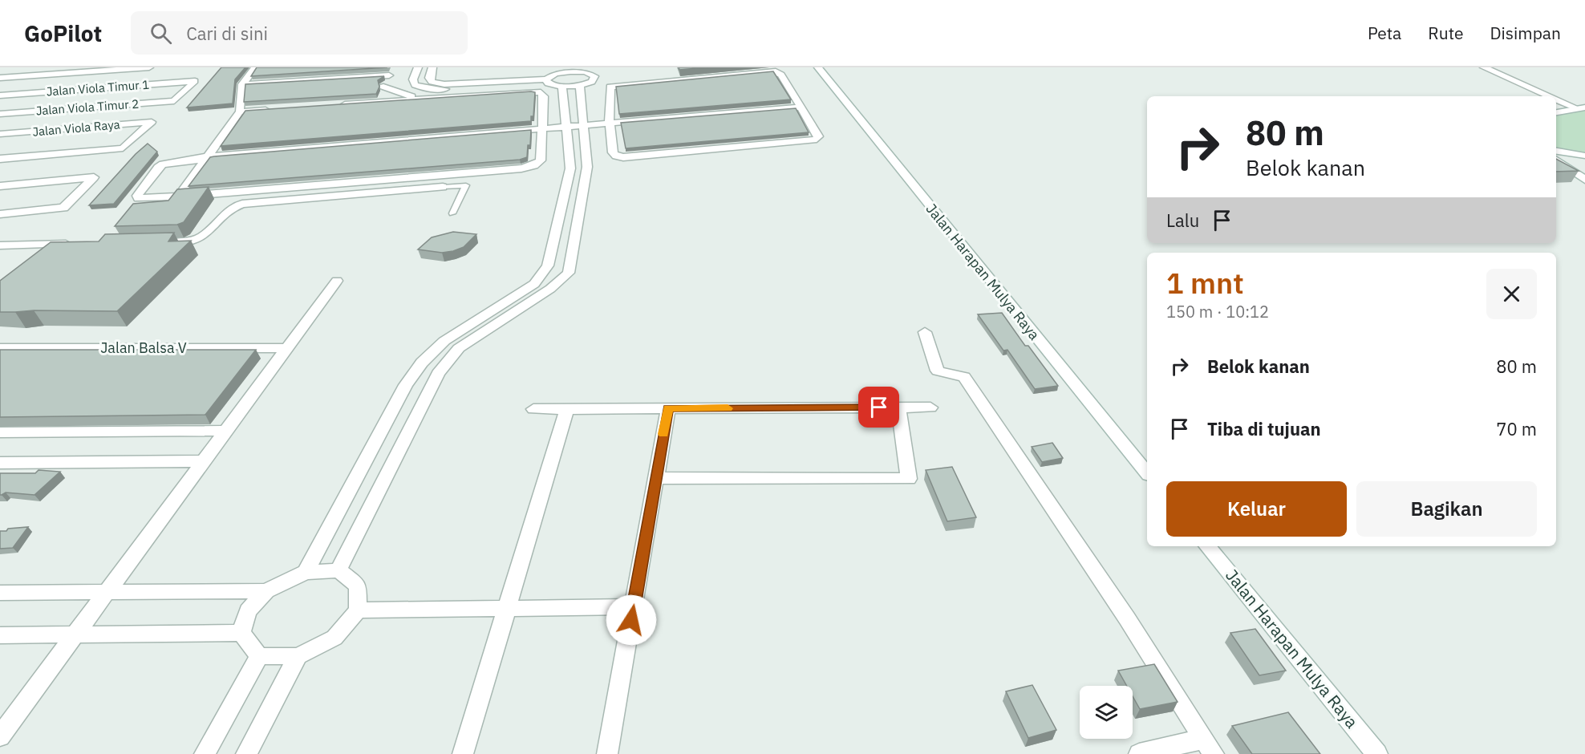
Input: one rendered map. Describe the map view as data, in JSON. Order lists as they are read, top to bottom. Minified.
{"streets":{"street":["Jalan Viola Timur 1","Jalan Viola Timur 2","Jalan Viola Raya","Jalan Harapan Mulya Raya","Jalan Balsa V"]},"crossings":[["Jalan Viola Timur 1","Jalan Viola Timur 2"]],"page":{"header":"GoPilot","search":"Cari di sini","nav":["Peta","Rute","Disimpan"],"turn":["80 m","Belok kanan"],"then":"Lalu","heading":["1 mnt","150 m · 10:12"],"list":[{"name":"Belok kanan","value":"80 m"},{"name":"Tiba di tujuan","value":"70 m"}],"buttons":["Keluar","Bagikan"]}}
